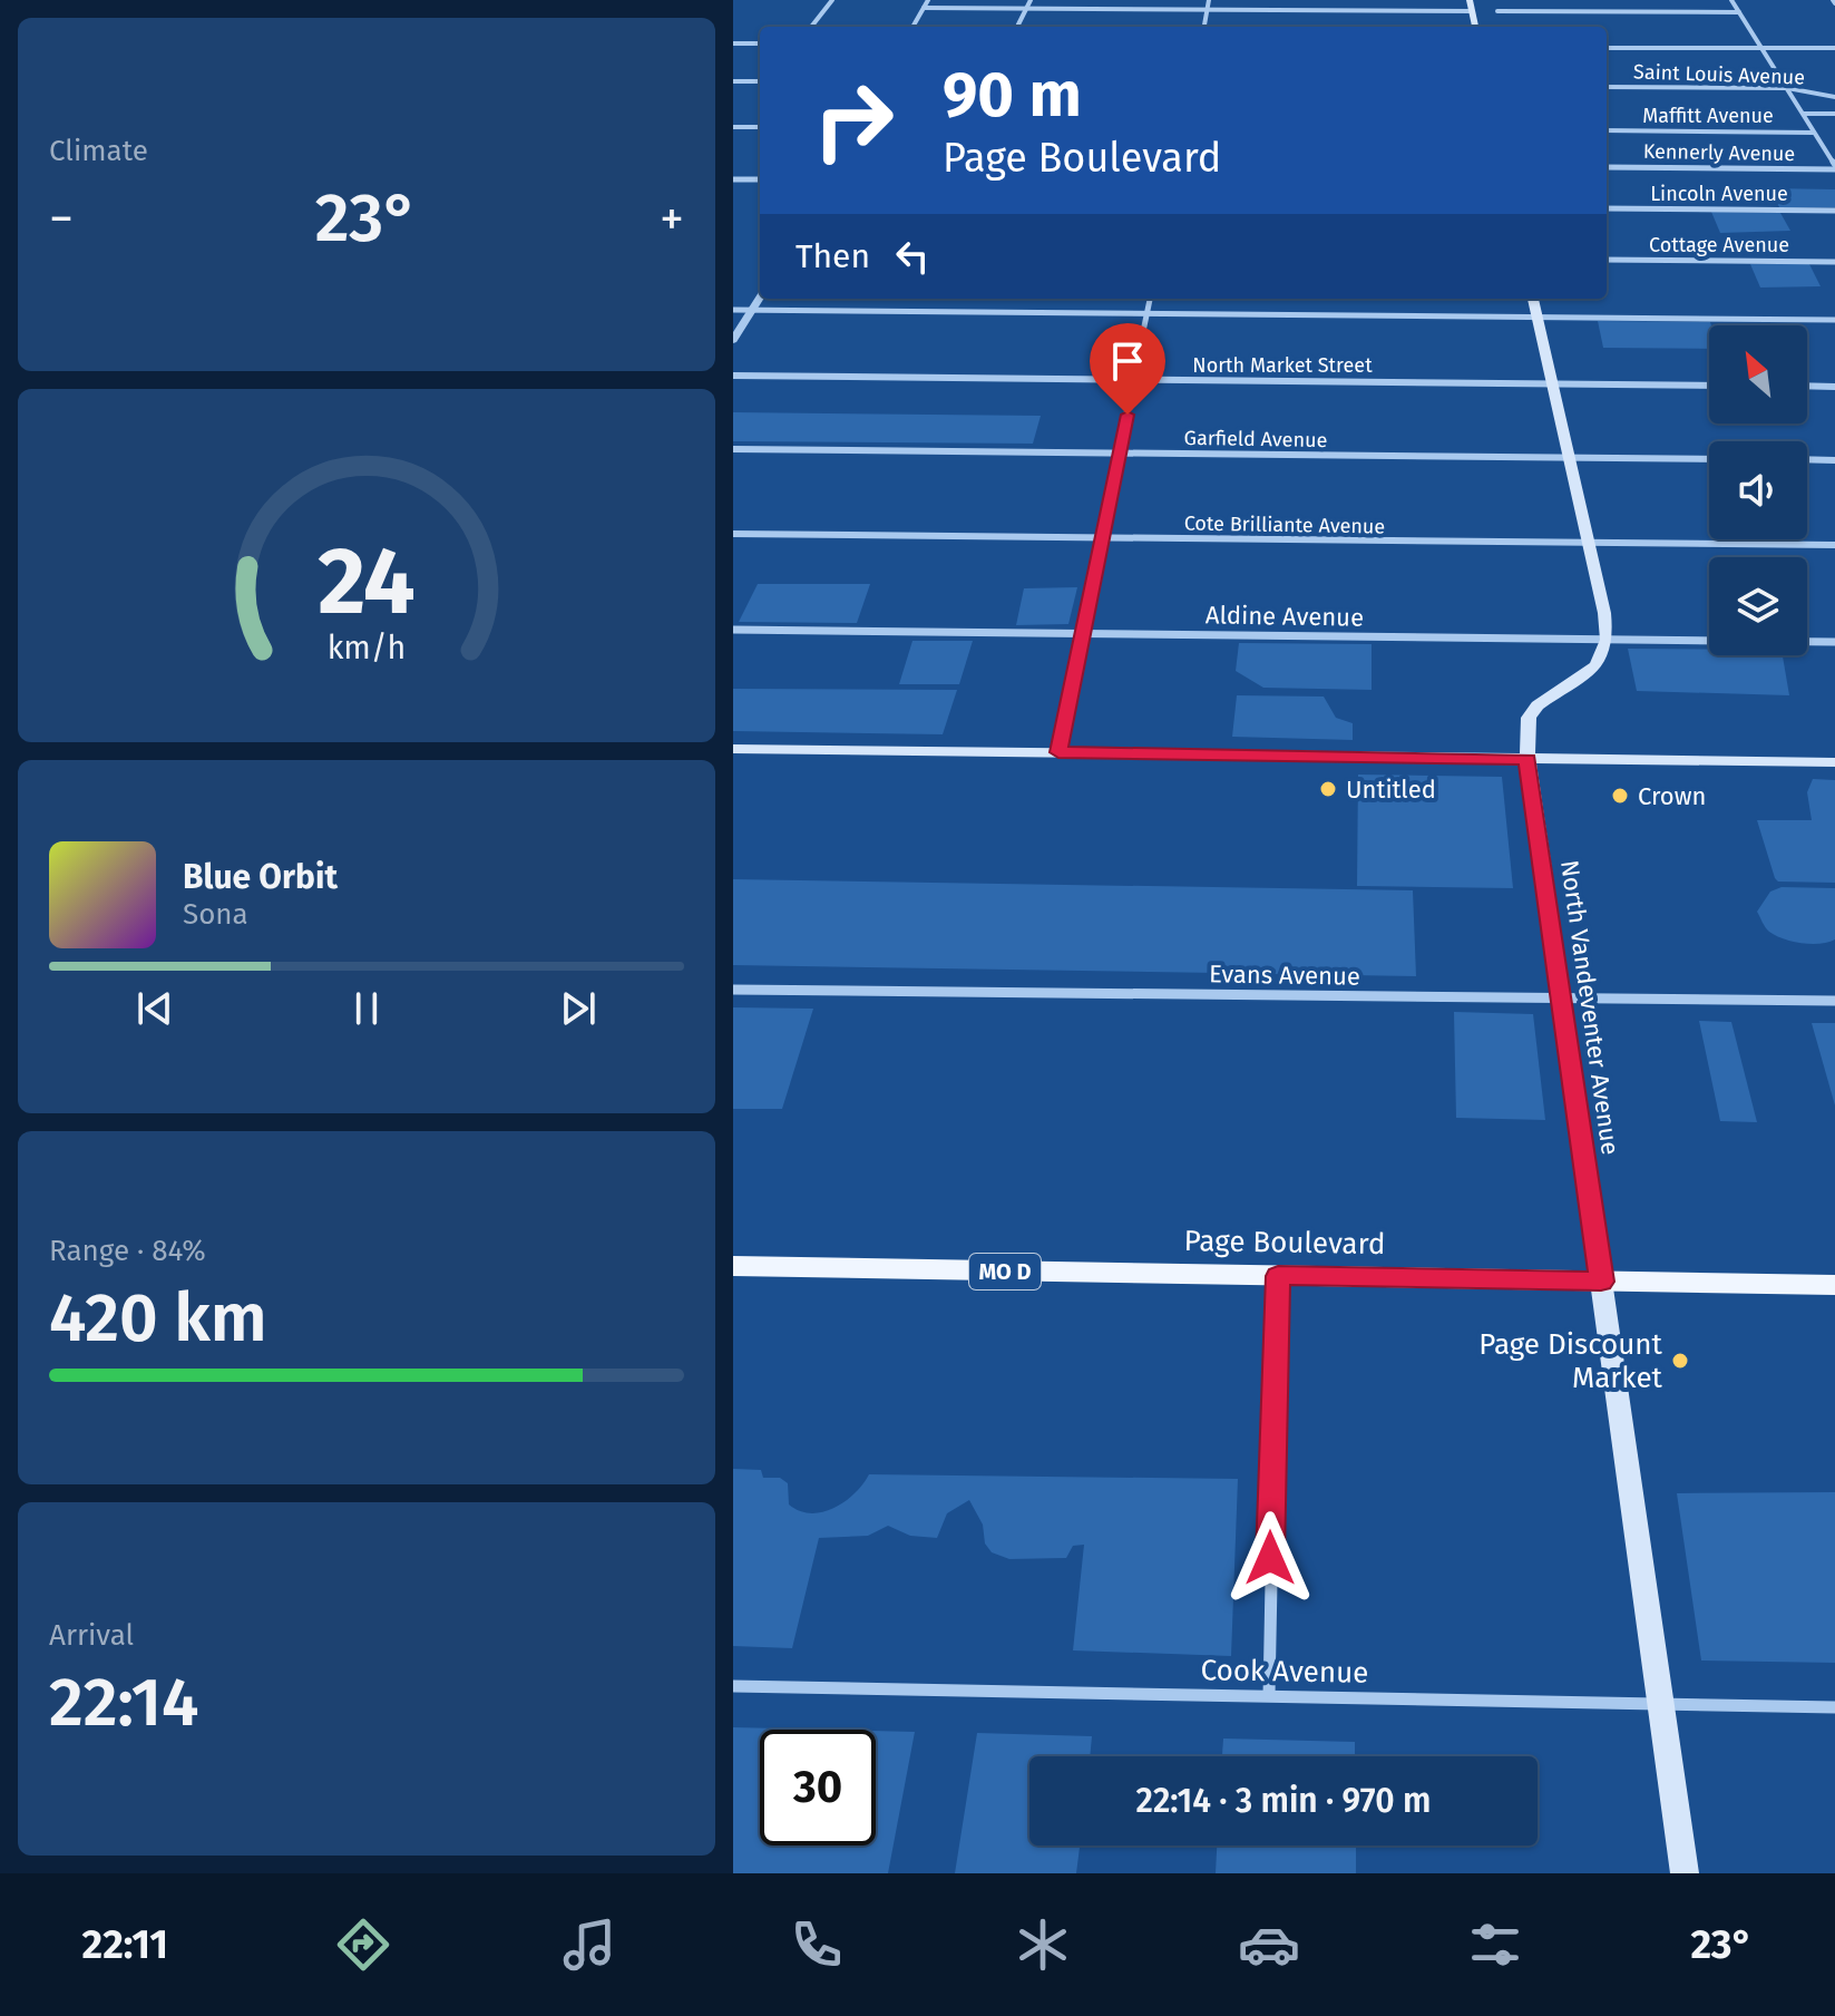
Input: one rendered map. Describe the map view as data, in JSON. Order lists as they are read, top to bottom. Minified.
{"streets":{"main road":["North Vandeventer Avenue","Page Boulevard","MO D"],"street":["Saint Louis Avenue","Maffitt Avenue","Kennerly Avenue","Lincoln Avenue","Cottage Avenue","North Market Street","Garfield Avenue","Cote Brilliante Avenue","Aldine Avenue","Evans Avenue","Cook Avenue"]},"crossings":[["Aldine Avenue","North Vandeventer Avenue"],["Evans Avenue","North Vandeventer Avenue"],["North Vandeventer Avenue","Page Boulevard"],["North Vandeventer Avenue","Cook Avenue"]],"places":["Untitled","Crown","Page Discount Market"],"north":"top left","page":{"tile":["Climate",["Range · 84%","420 km"],["Arrival","22:14"]],"turn":["90 m","Page Boulevard"],"heat":["−","23°","+"],"then":"Then","song":["Blue Orbit","Sona"],"limit":"30","trip":"22:14 · 3 min · 970 m","tabs":["22:11","23°"],"gauge":["24","km/h"]}}
